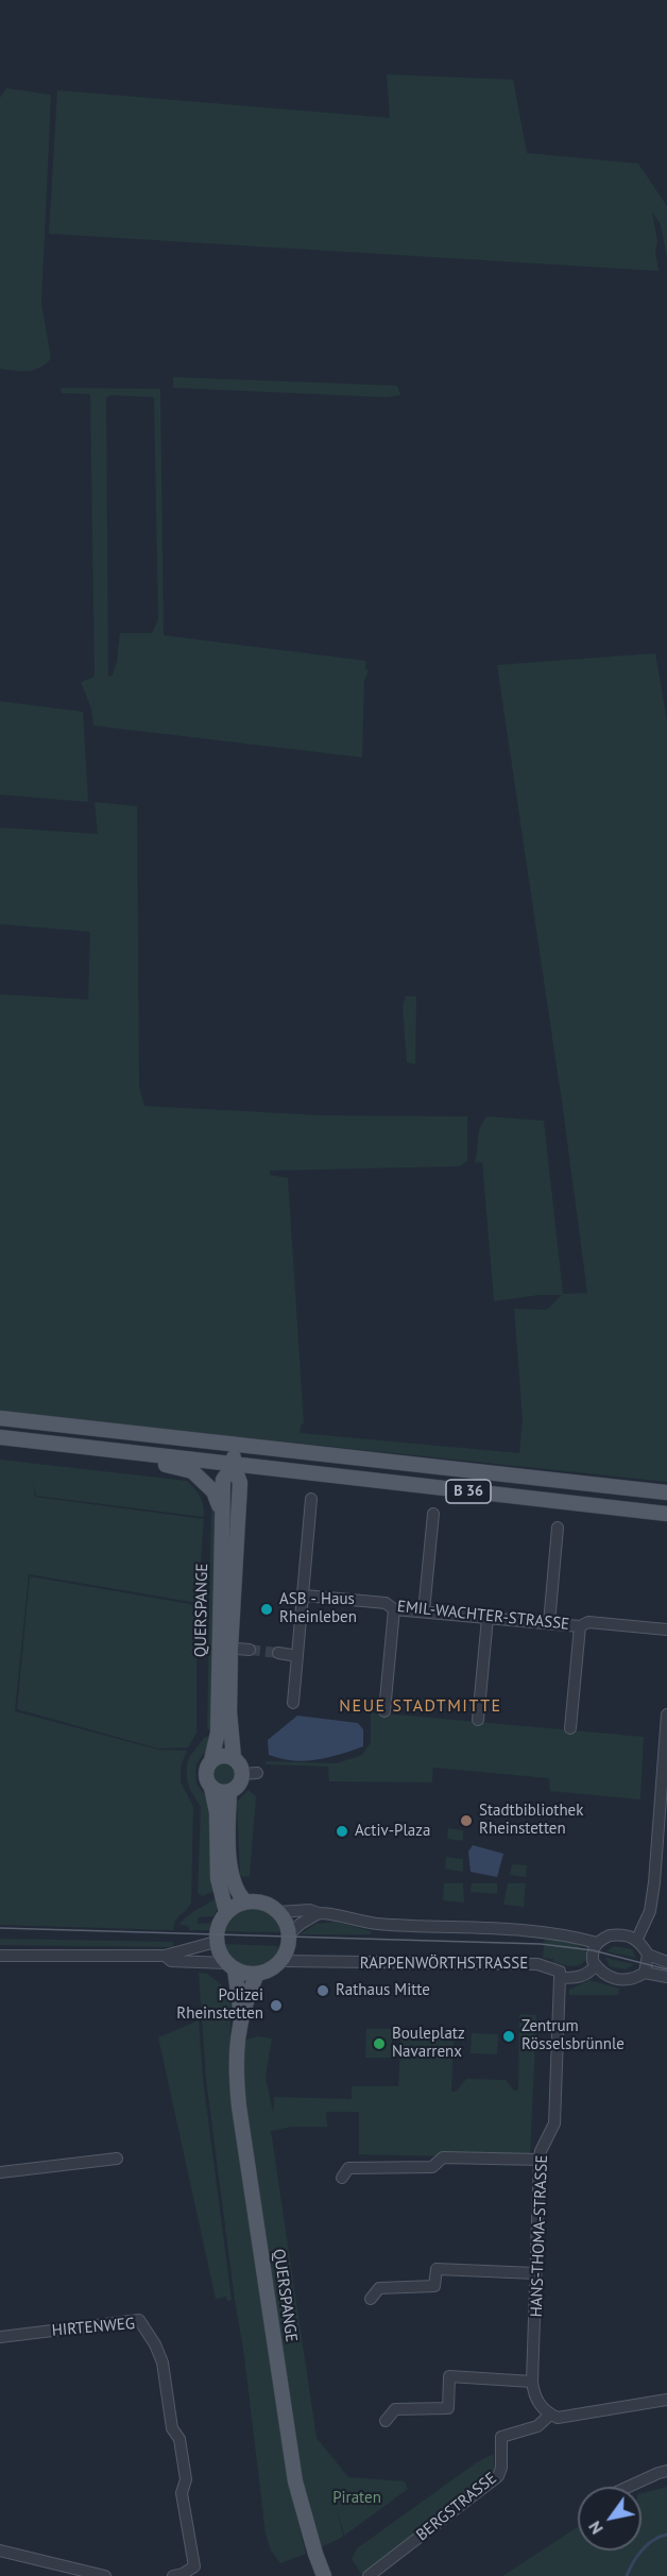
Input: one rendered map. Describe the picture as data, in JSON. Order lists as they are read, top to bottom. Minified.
{"streets":{"main road":["B 36","QUERSPANGE"],"street":["EMIL-WACHTER-STRASSE","RAPPENWÖRTHSTRASSE","HANS-THOMA-STRASSE","HIRTENWEG","BERGSTRASSE"]},"crossings":[["B 36","QUERSPANGE"],["RAPPENWÖRTHSTRASSE","HANS-THOMA-STRASSE"],["HANS-THOMA-STRASSE","BERGSTRASSE"]],"districts":["NEUE STADTMITTE"],"parks":["Piraten"],"places":["ASB - Haus Rheinleben","Stadtbibliothek Rheinstetten","Activ-Plaza","Rathaus Mitte","Polizei Rheinstetten","Zentrum Rösselsbrünnle","Bouleplatz Navarrenx"],"north":"bottom left"}
